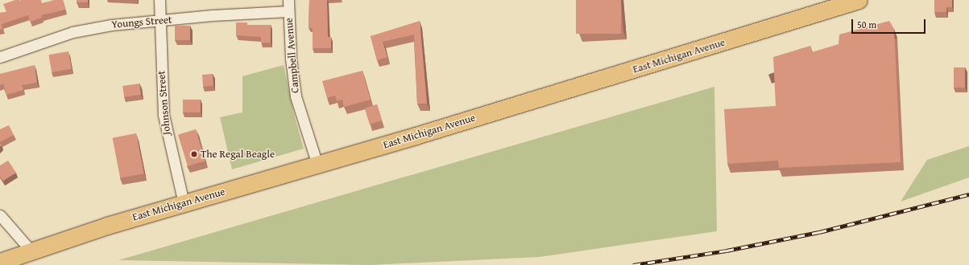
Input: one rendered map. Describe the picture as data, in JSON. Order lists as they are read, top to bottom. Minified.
{"streets":{"main road":["East Michigan Avenue"],"street":["Youngs Street","Campbell Avenue","Johnson Street"]},"crossings":[["Youngs Street","Campbell Avenue"],["Youngs Street","Johnson Street"],["Campbell Avenue","East Michigan Avenue"],["East Michigan Avenue","Johnson Street"]],"places":["The Regal Beagle"],"scale_bar":"50 m"}
